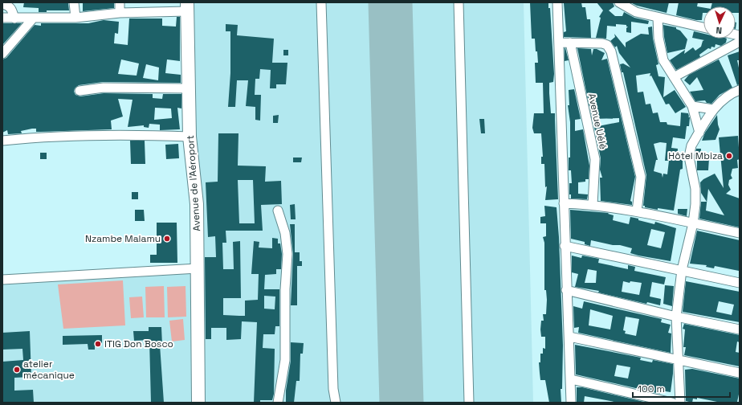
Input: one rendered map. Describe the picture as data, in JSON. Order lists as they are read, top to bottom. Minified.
{"streets":{"highway":["Avenue de l'Aéroport"],"street":["Avenue Uélé"]},"places":["Hôtel Mbiza","Nzambe Malamu","ITIG Don Bosco","atelier mécanique"],"scale_bar":"100 m","north":"bottom"}
